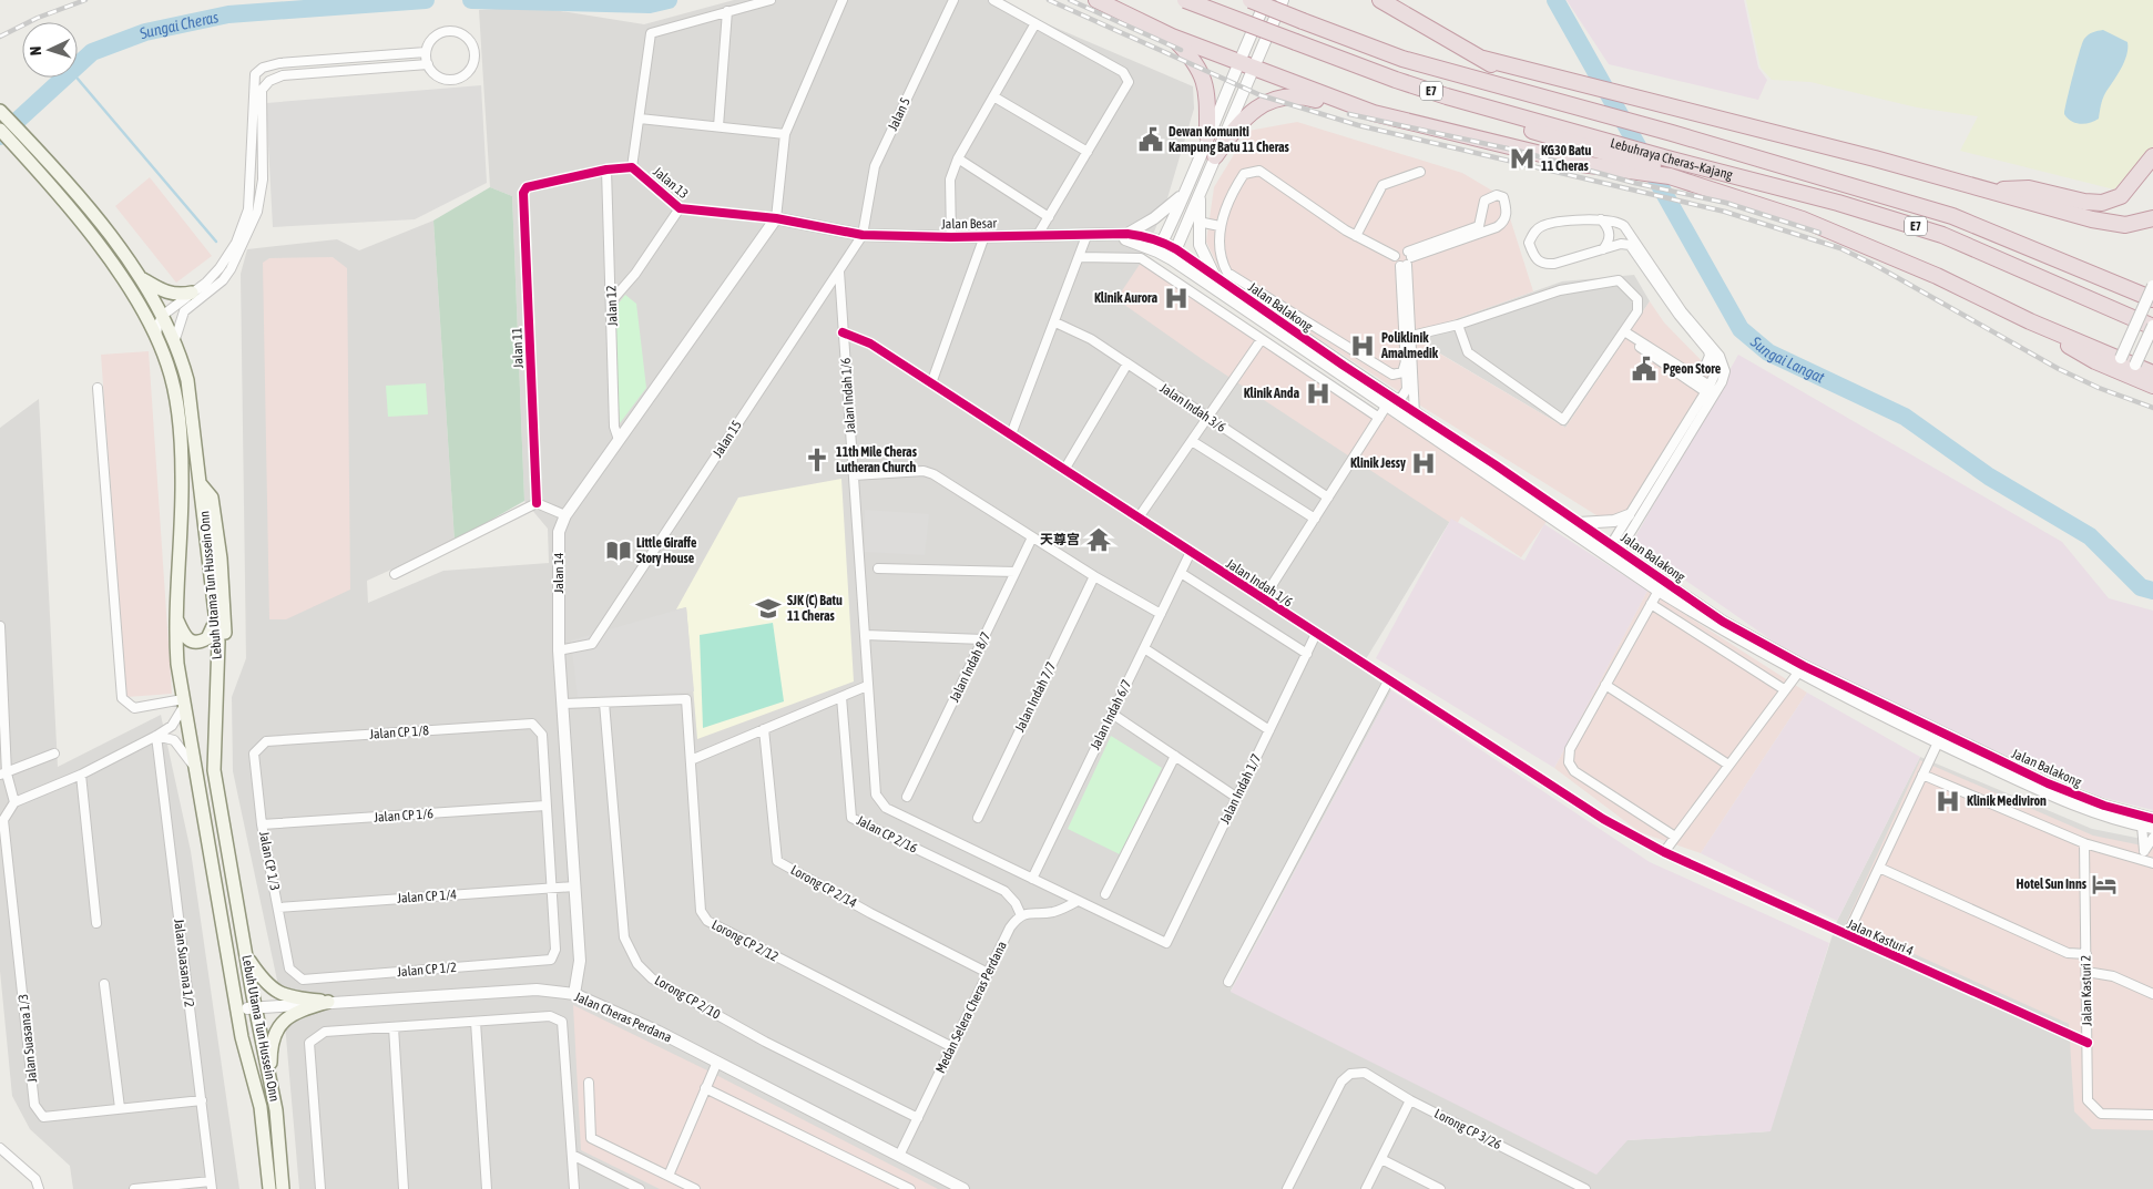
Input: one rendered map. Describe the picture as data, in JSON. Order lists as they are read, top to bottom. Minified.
{"streets":{"highway":["E7","Lebuhraya Cheras–Kajang"],"main road":["Lebuh Utama Tun Hussein Onn"],"street":["Jalan 5","Jalan 13","Jalan Besar","Jalan 12","Jalan Balakong","Jalan 11","Jalan Indah 1/6","Jalan Indah 3/6","Jalan 15","Jalan 14","Jalan Indah 8/7","Jalan Indah 7/7","Jalan Indah 6/7","Jalan CP 1/8","Jalan Indah 1/7","Jalan CP 1/6","Jalan CP 2/16","Jalan CP 1/3","Lorong CP 2/14","Jalan CP 1/4","Jalan Kasturi 4","Lorong CP 2/12","Jalan Suasana 1/2","Jalan CP 1/2","Jalan Kasturi 2","Lorong CP 2/10","Medan Selera Cheras Perdana","Jalan Cheras Perdana","Jalan Suasana 1/3","Lorong CP 3/26"]},"crossings":[["Jalan 5","Jalan Besar"],["Jalan 5","Jalan 15"],["Jalan 13","Jalan Besar"],["Jalan 13","Jalan 12"],["Jalan 13","Jalan 11"],["Jalan 13","Jalan 14"],["Jalan Besar","Jalan 15"],["Jalan Besar","Jalan 14"],["Jalan 12","Jalan 14"],["Jalan Indah 1/6","Jalan 15"],["Jalan Indah 1/6","Jalan Indah 6/7"],["Jalan Indah 1/6","Jalan Indah 1/7"],["Jalan Indah 1/6","Jalan Kasturi 4"],["Jalan 15","Jalan 14"],["Jalan 14","Jalan CP 1/4"],["Jalan 14","Jalan Cheras Perdana"],["Lebuh Utama Tun Hussein Onn","Jalan Cheras Perdana"],["Jalan CP 1/8","Jalan CP 1/6"],["Jalan CP 1/8","Jalan CP 1/3"],["Jalan CP 1/6","Jalan CP 1/3"],["Jalan CP 2/16","Medan Selera Cheras Perdana"],["Jalan CP 1/3","Jalan CP 1/4"],["Jalan CP 1/3","Jalan CP 1/2"],["Lorong CP 2/14","Medan Selera Cheras Perdana"],["Jalan CP 1/4","Jalan CP 1/2"],["Jalan Kasturi 4","Jalan Kasturi 2"],["Lorong CP 2/12","Lorong CP 2/10"],["Lorong CP 2/12","Medan Selera Cheras Perdana"],["Jalan Suasana 1/2","Jalan Suasana 1/3"],["Lorong CP 2/10","Medan Selera Cheras Perdana"],["Medan Selera Cheras Perdana","Jalan Cheras Perdana"]],"water":["Sungai Cheras","Sungai Langat"],"places":{"public building":["Dewan Komuniti Kampung Batu 11 Cheras","Pgeon Store"],"metro station":["KG30 Batu 11 Cheras"],"hospital":["Klinik Aurora","Poliklinik Amalmedik","Klinik Anda","Klinik Jessy","Klinik Mediviron"],"church":["11th Mile Cheras Lutheran Church"],"temple":["天尊宫"],"library":["Little Giraffe Story House"],"school or university":["SJK (C) Batu 11 Cheras"],"hotel":["Hotel Sun Inns"]},"north":"left"}
